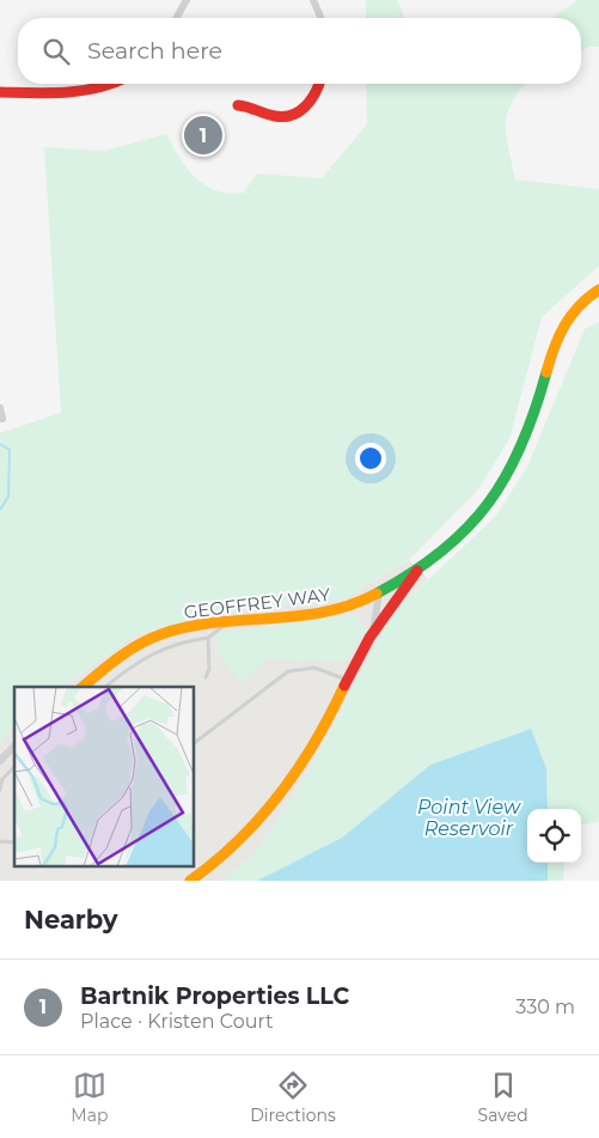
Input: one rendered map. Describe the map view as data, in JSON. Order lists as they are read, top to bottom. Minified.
{"streets":{"street":["GEOFFREY WAY"]},"water":["Point View Reservoir"],"page":{"search":"Search here","pins":"1","heading":"Nearby","list":[{"mark":"1","name":"Bartnik Properties LLC","note":"Place · Kristen Court","value":"330 m"}],"nav":["Map","Directions","Saved"]}}
